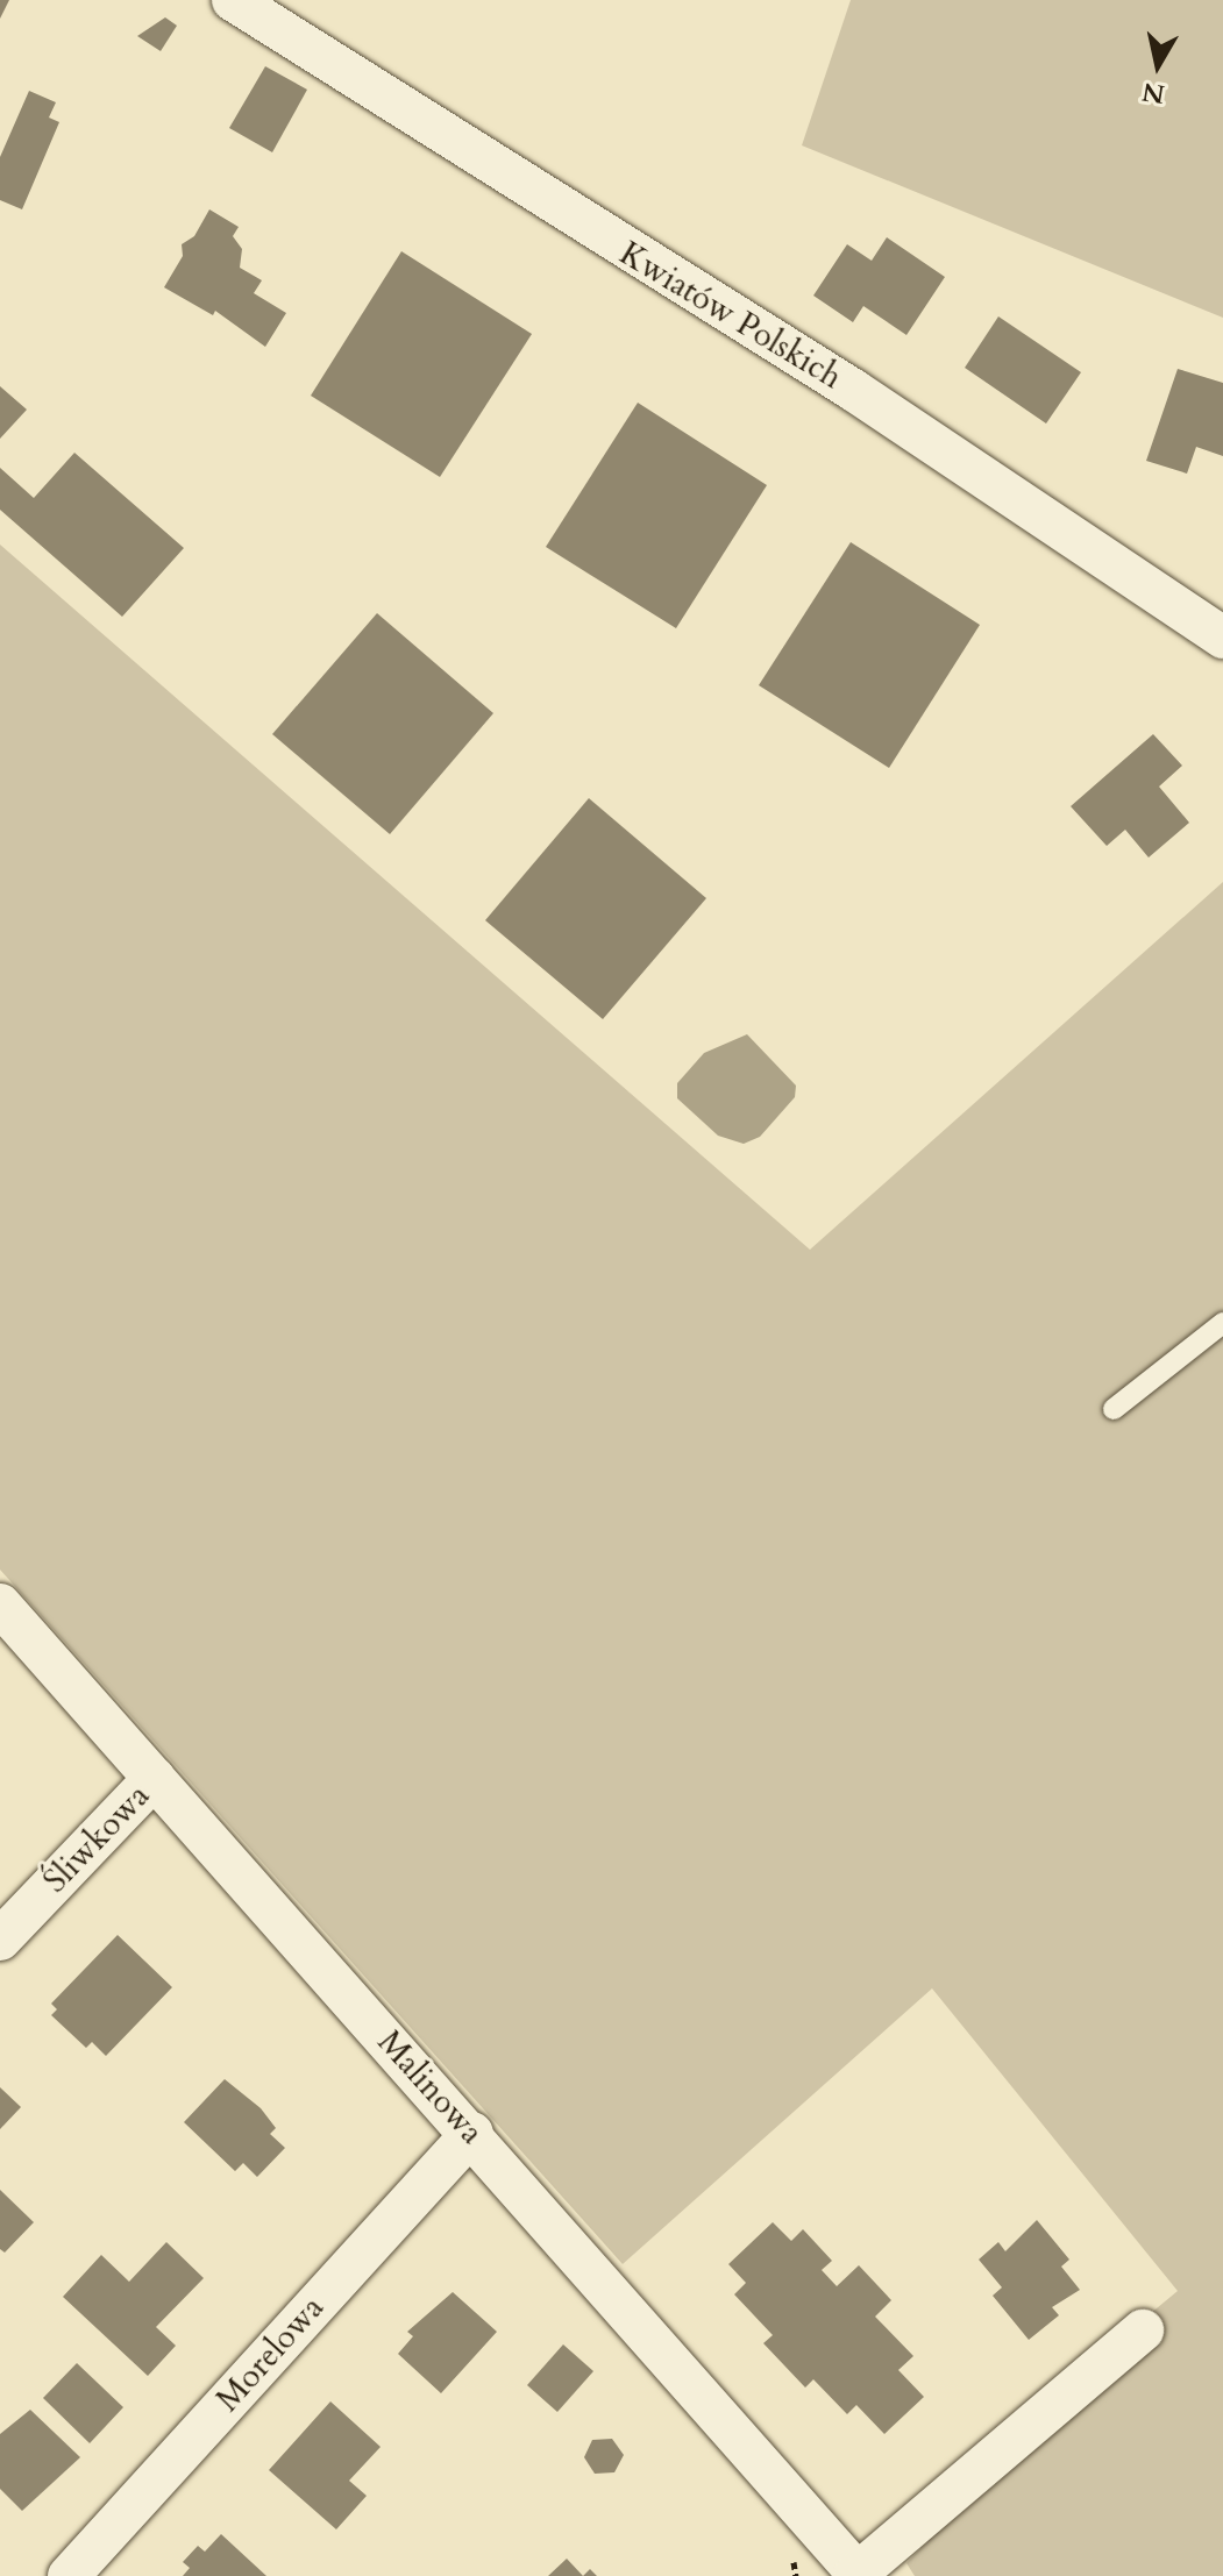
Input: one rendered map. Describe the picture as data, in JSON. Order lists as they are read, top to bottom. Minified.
{"streets":{"street":["Kwiatów Polskich","Śliwkowa","Malinowa","Morelowa"]},"crossings":[["Śliwkowa","Malinowa"],["Malinowa","Morelowa"]],"north":"bottom"}
